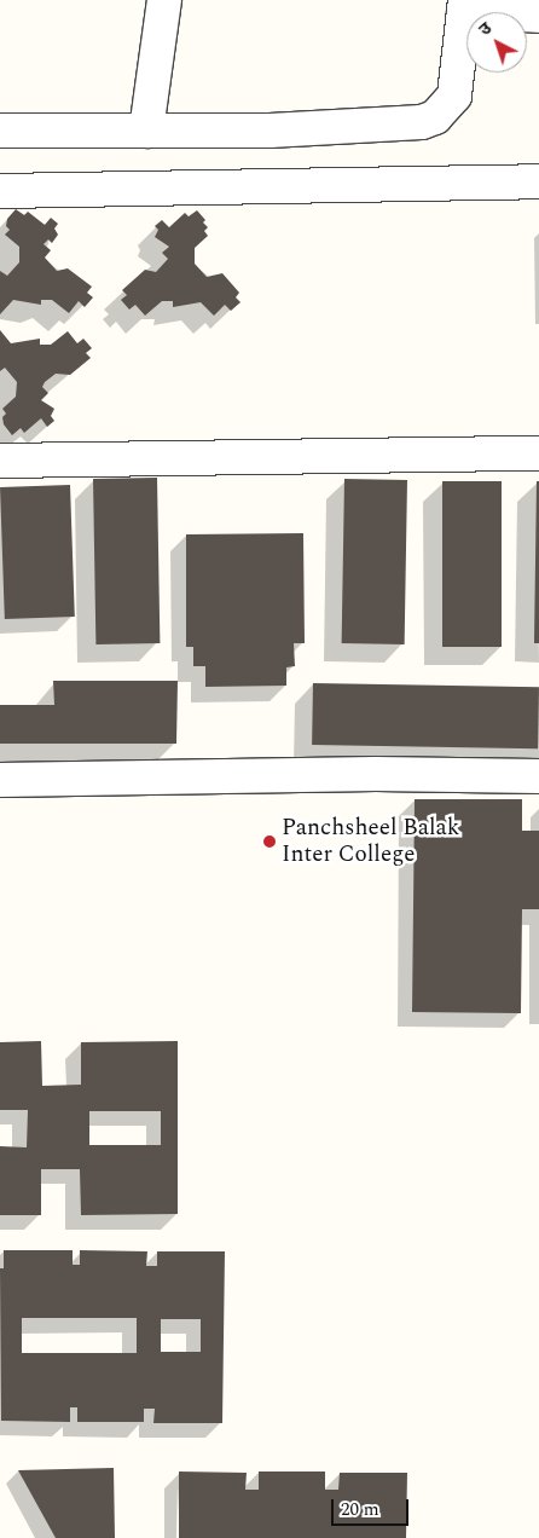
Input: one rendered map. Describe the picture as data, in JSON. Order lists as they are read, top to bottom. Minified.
{"places":["Panchsheel Balak Inter College"],"scale_bar":"20 m","north":"top left"}
